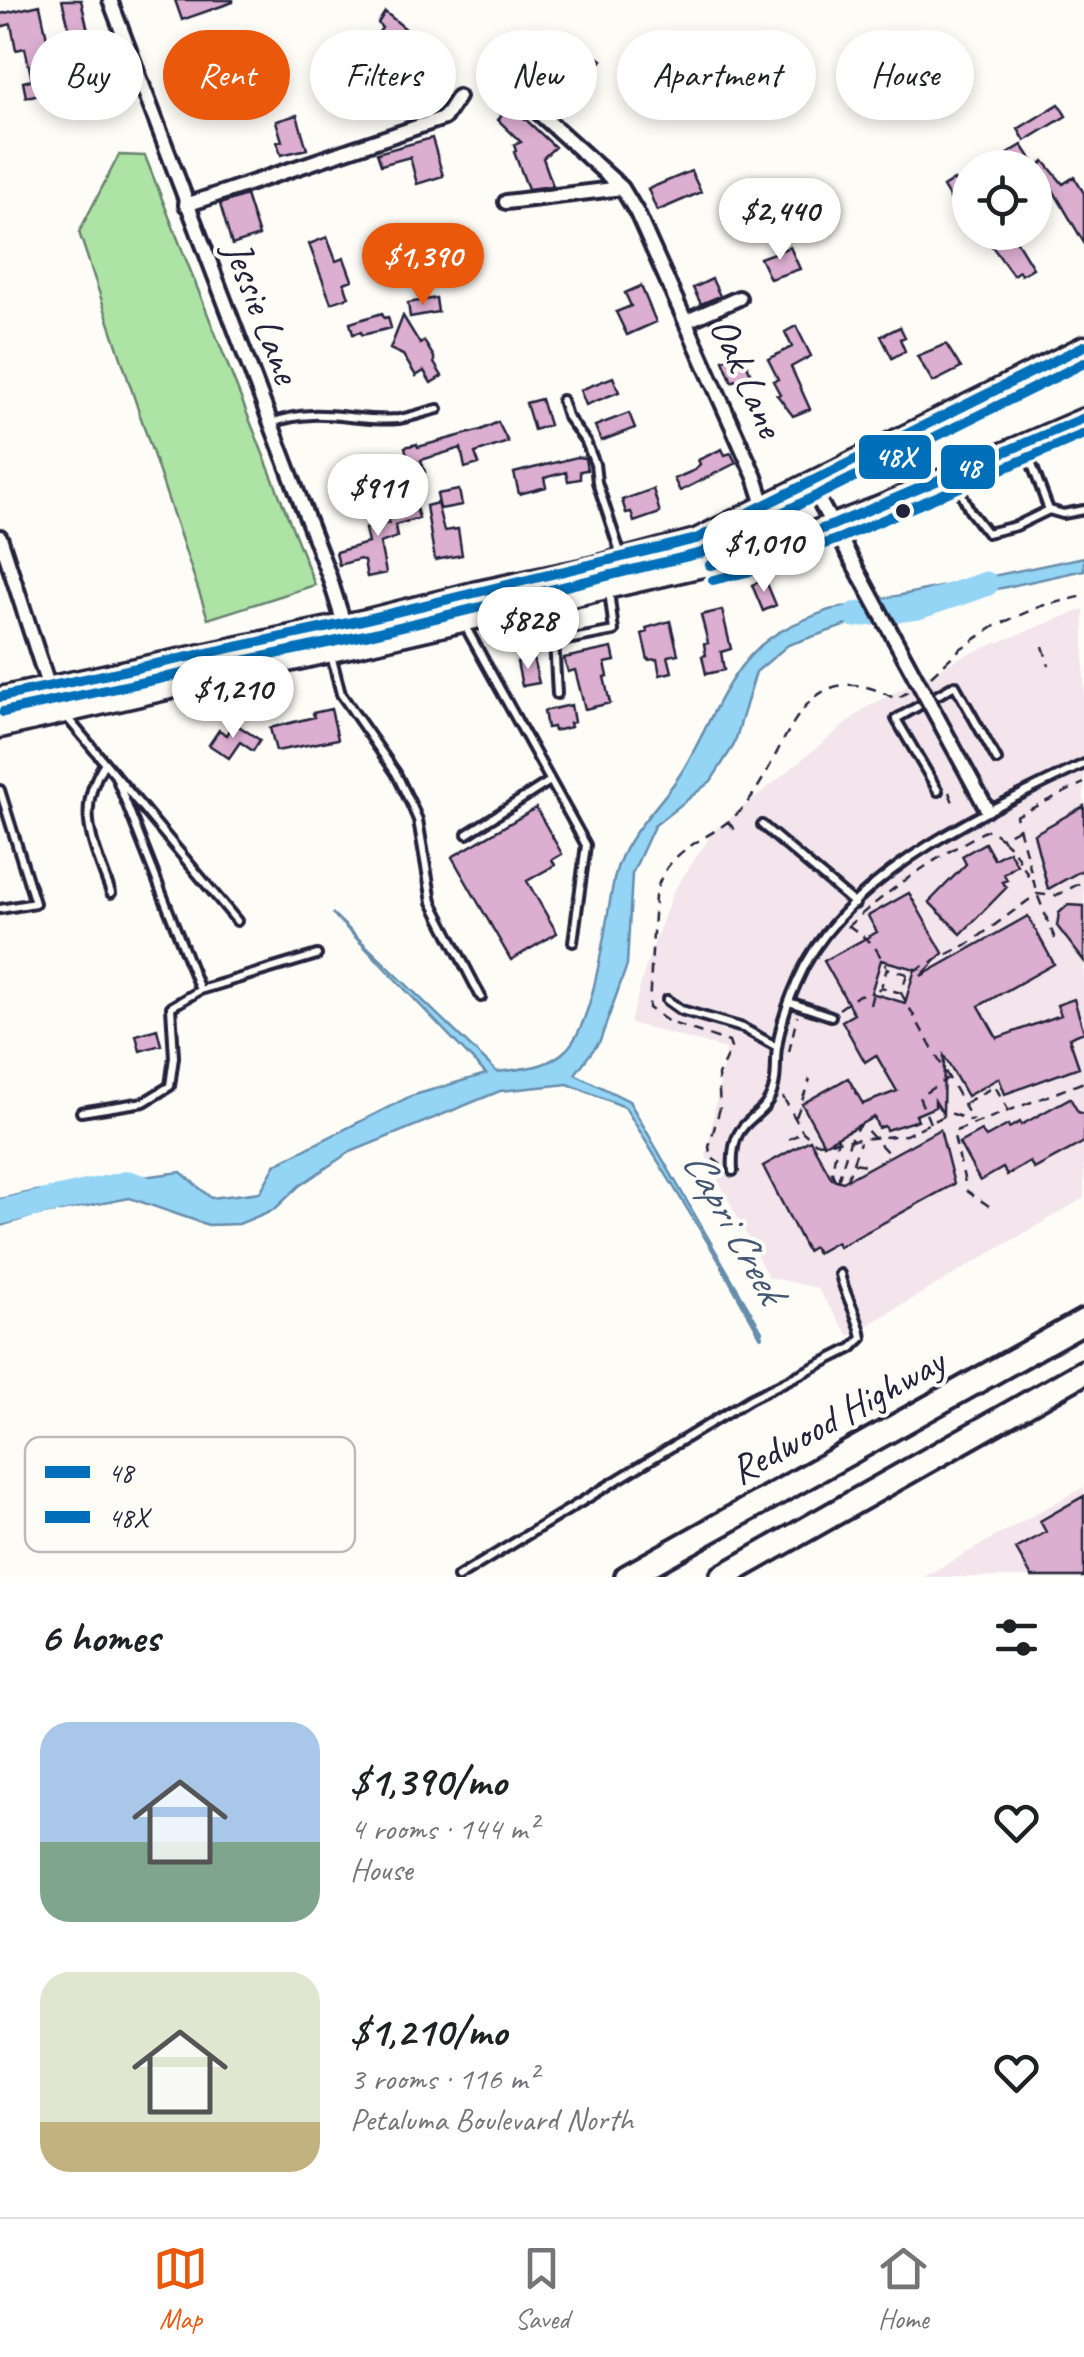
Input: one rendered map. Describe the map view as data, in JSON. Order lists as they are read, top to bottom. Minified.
{"streets":{"highway":["Redwood Highway"],"street":["Jessie Lane","Oak Lane"]},"water":["Capri Creek"],"lines":["transit line 48","transit line 48X"],"legend":["48","48X"],"page":{"chip":["Buy","Rent","Filters","New","Apartment","House"],"price":["$2,440","$1,390","$911","$1,010","$828","$1,210"],"heading":"6 homes","list":[{"name":"$1,390/mo","note":"4 rooms · 144 m² · House"},{"name":"$1,210/mo","note":"3 rooms · 116 m² · Petaluma Boulevard North"}],"tabs":["Map","Saved","Home"]}}
